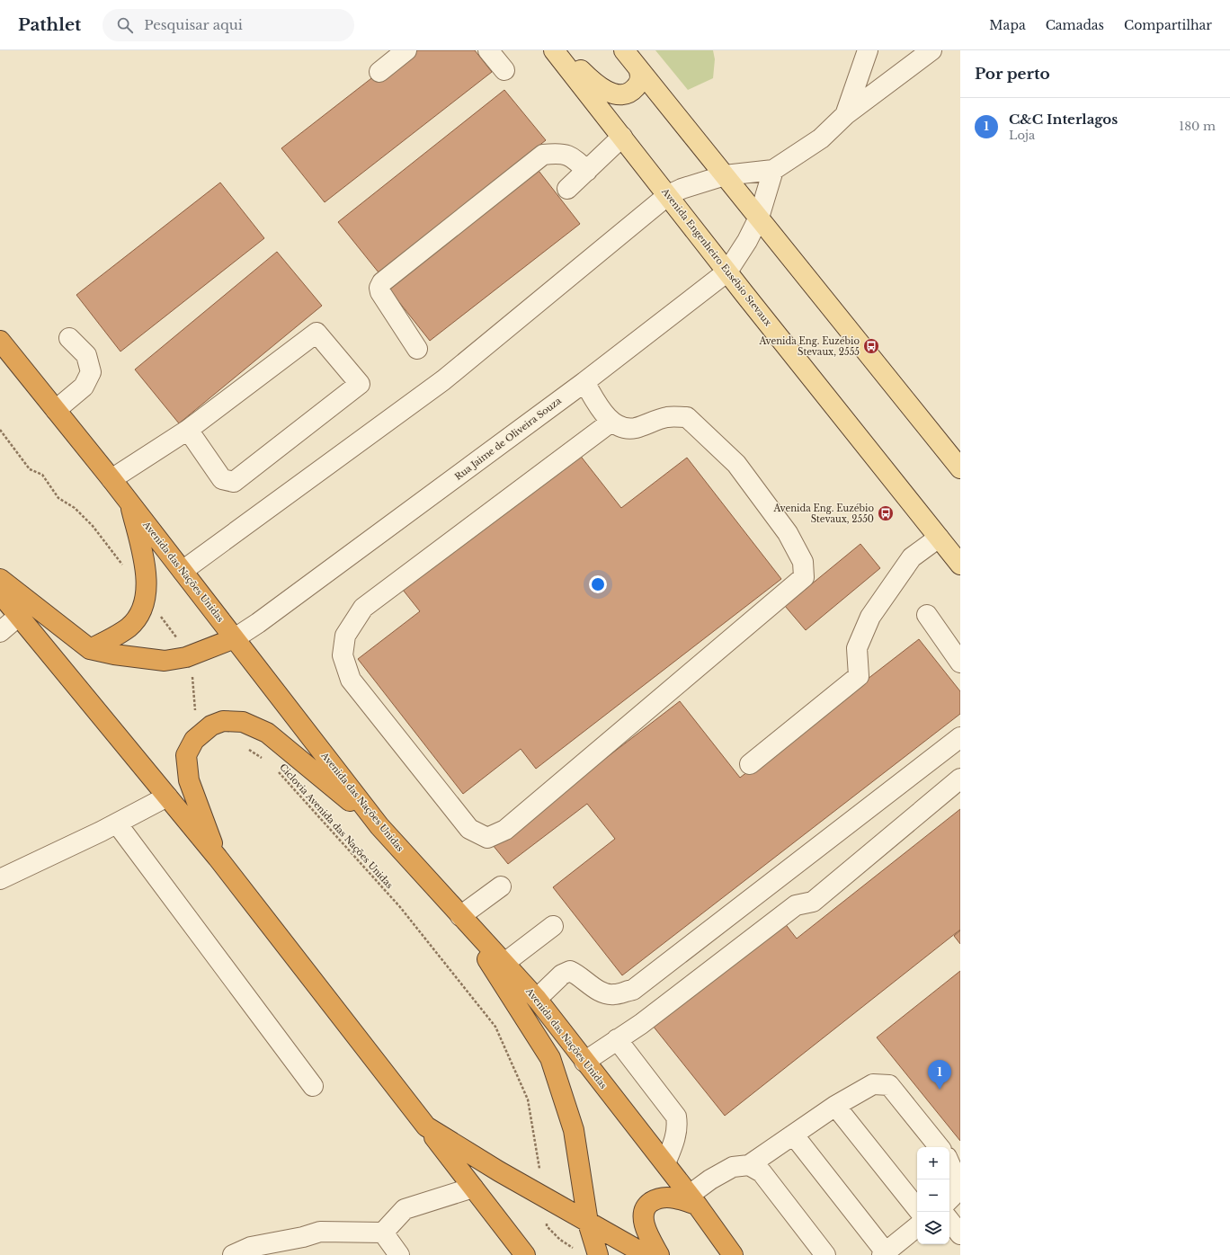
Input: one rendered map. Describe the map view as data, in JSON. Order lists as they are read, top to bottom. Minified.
{"streets":{"highway":["Avenida das Nações Unidas"],"main road":["Avenida Engenheiro Eusébio Stevaux"],"street":["Rua Jaime de Oliveira Souza"],"path":["Ciclovia Avenida das Nações Unidas"]},"crossings":[["Avenida Engenheiro Eusébio Stevaux","Rua Jaime de Oliveira Souza"],["Rua Jaime de Oliveira Souza","Avenida das Nações Unidas"]],"places":{"bus stop":["Avenida Eng. Euzébio Stevaux, 2555","Avenida Eng. Euzébio Stevaux, 2550"]},"page":{"header":"Pathlet","search":"Pesquisar aqui","nav":["Mapa","Camadas","Compartilhar"],"heading":"Por perto","list":[{"mark":"1","name":"C&C Interlagos","note":"Loja","value":"180 m"}],"pins":"1","map_buttons":["+","−"]}}
